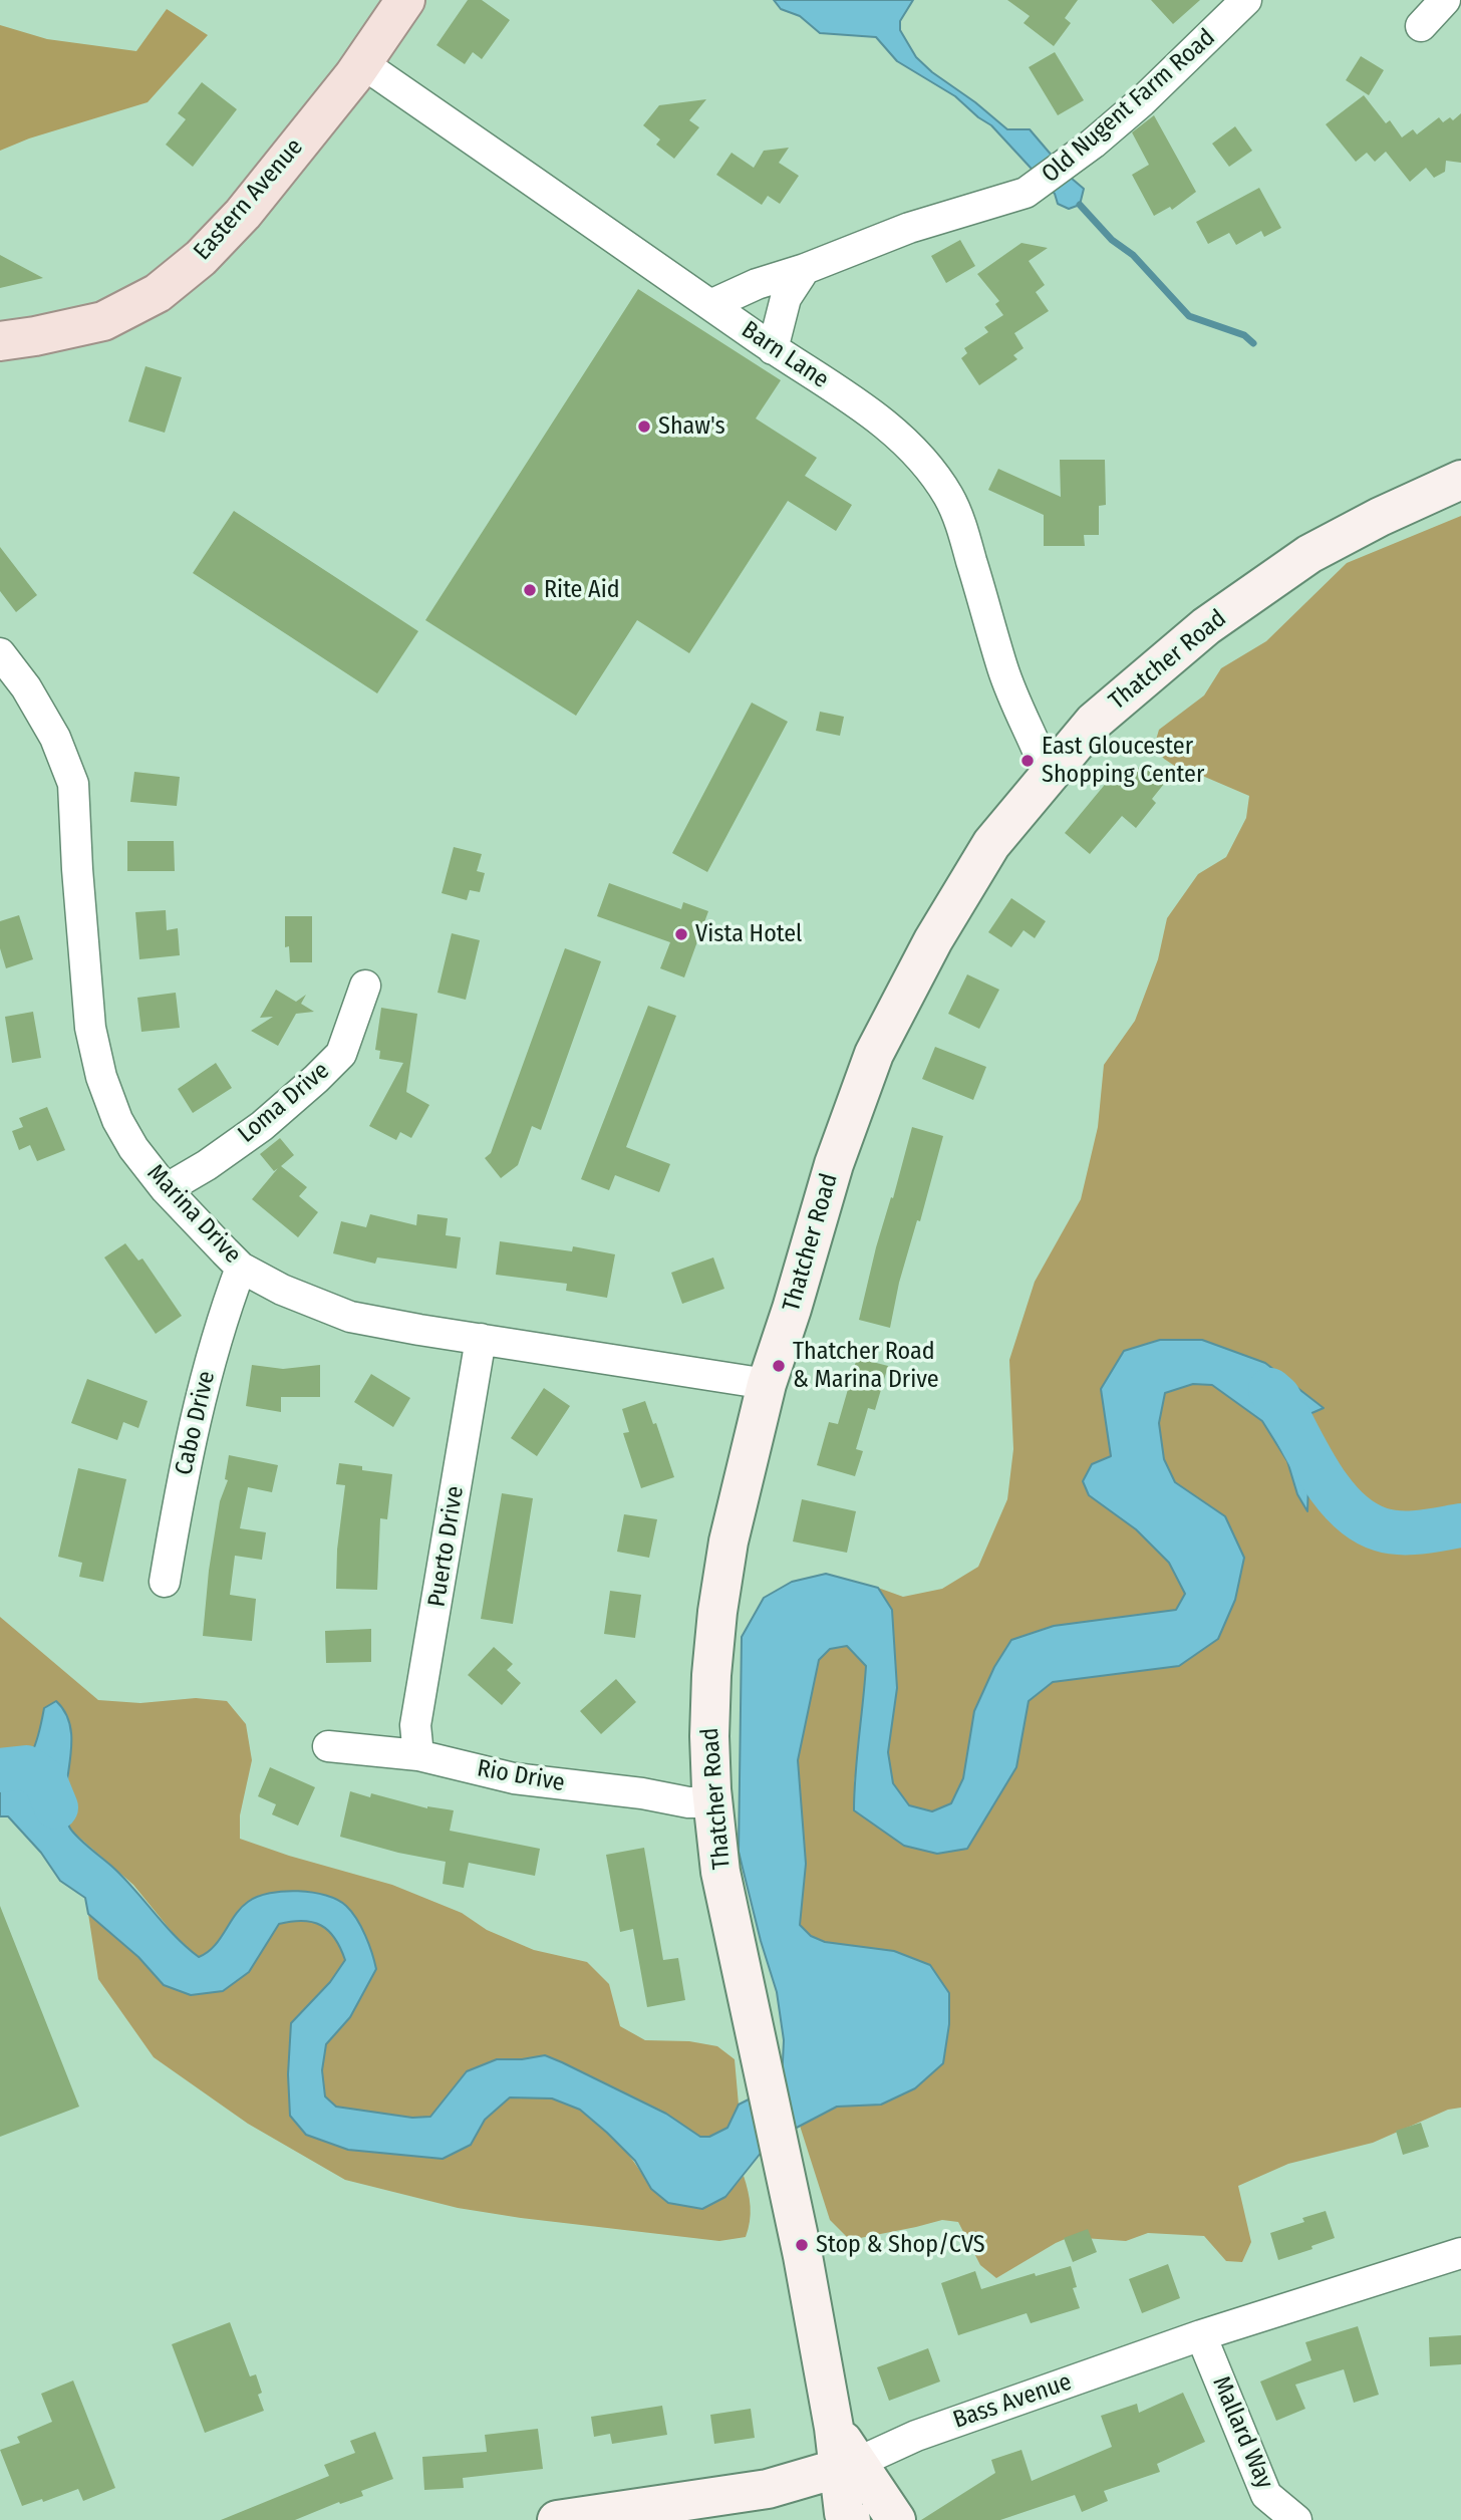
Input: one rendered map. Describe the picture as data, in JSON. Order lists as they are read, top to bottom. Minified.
{"streets":{"main road":["Eastern Avenue","Thatcher Road","Bass Avenue"],"street":["Old Nugent Farm Road","Barn Lane","Loma Drive","Marina Drive","Cabo Drive","Puerto Drive","Rio Drive","Mallard Way"]},"crossings":[["Old Nugent Farm Road","Barn Lane"],["Eastern Avenue","Barn Lane"],["Barn Lane","Thatcher Road"],["Thatcher Road","Marina Drive"],["Thatcher Road","Rio Drive"],["Thatcher Road","Bass Avenue"],["Loma Drive","Marina Drive"],["Marina Drive","Cabo Drive"],["Marina Drive","Puerto Drive"],["Puerto Drive","Rio Drive"],["Bass Avenue","Mallard Way"]],"places":["Shaw's","Rite Aid","East Gloucester Shopping Center","Vista Hotel","Thatcher Road & Marina Drive","Stop & Shop/CVS"]}
